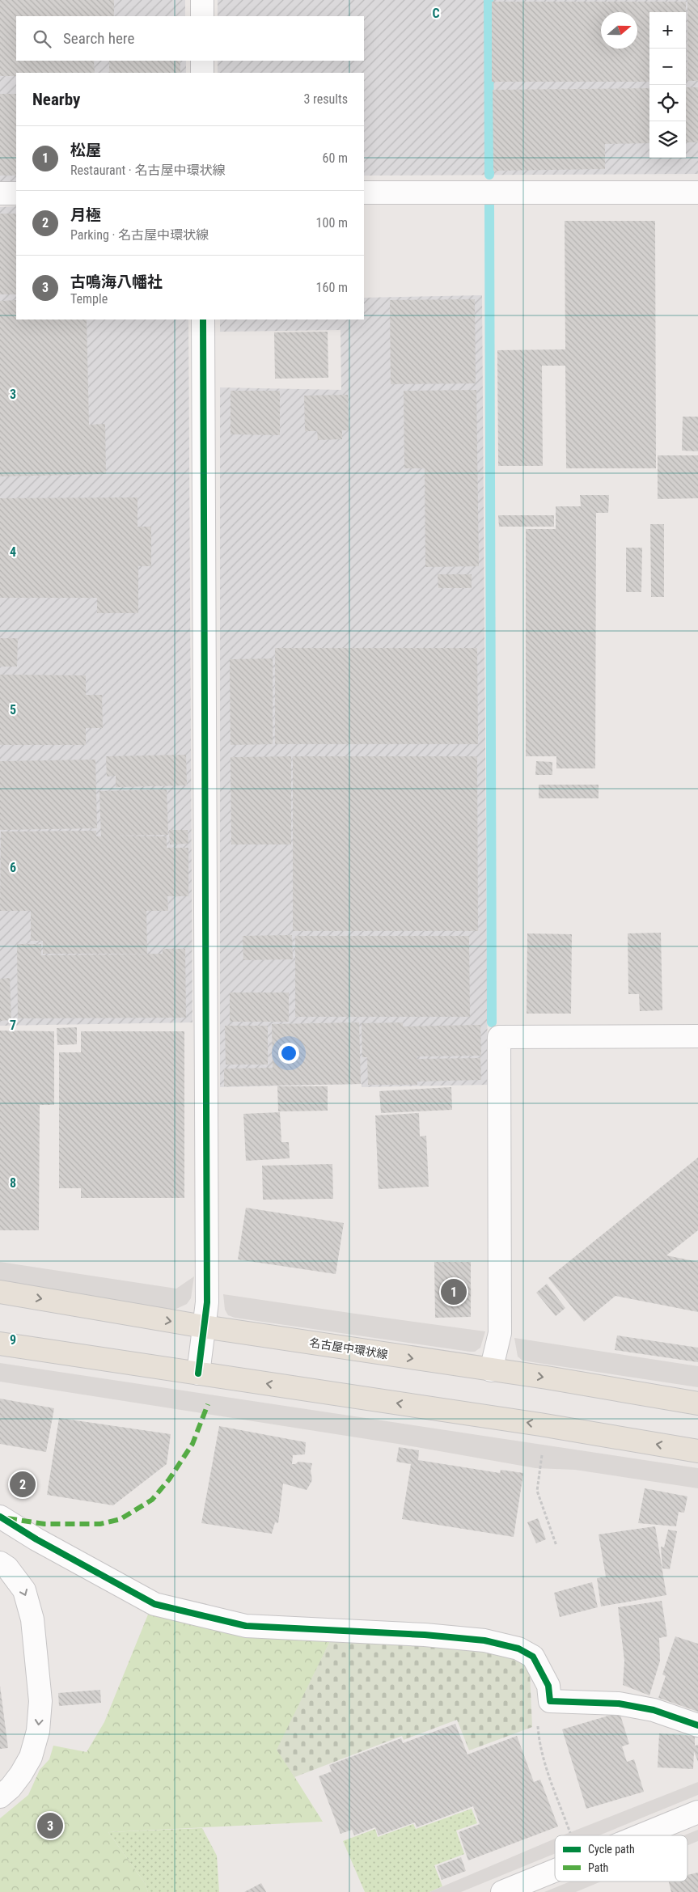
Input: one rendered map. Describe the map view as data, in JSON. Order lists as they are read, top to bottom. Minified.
{"streets":{"main road":["名古屋中環状線"]},"legend":["Cycle path","Path"],"north":"right","page":{"map_buttons":["+","−"],"search":"Search here","heading":["Nearby","3 results"],"list":[{"mark":"1","name":"松屋","note":"Restaurant · 名古屋中環状線","value":"60 m"},{"mark":"2","name":"月極","note":"Parking · 名古屋中環状線","value":"100 m"},{"mark":"3","name":"古鳴海八幡社","note":"Temple","value":"160 m"}],"pins":["1","2","3"]},"grid":{"columns":["C"],"rows":["3","4","5","6","7","8","9"]}}
